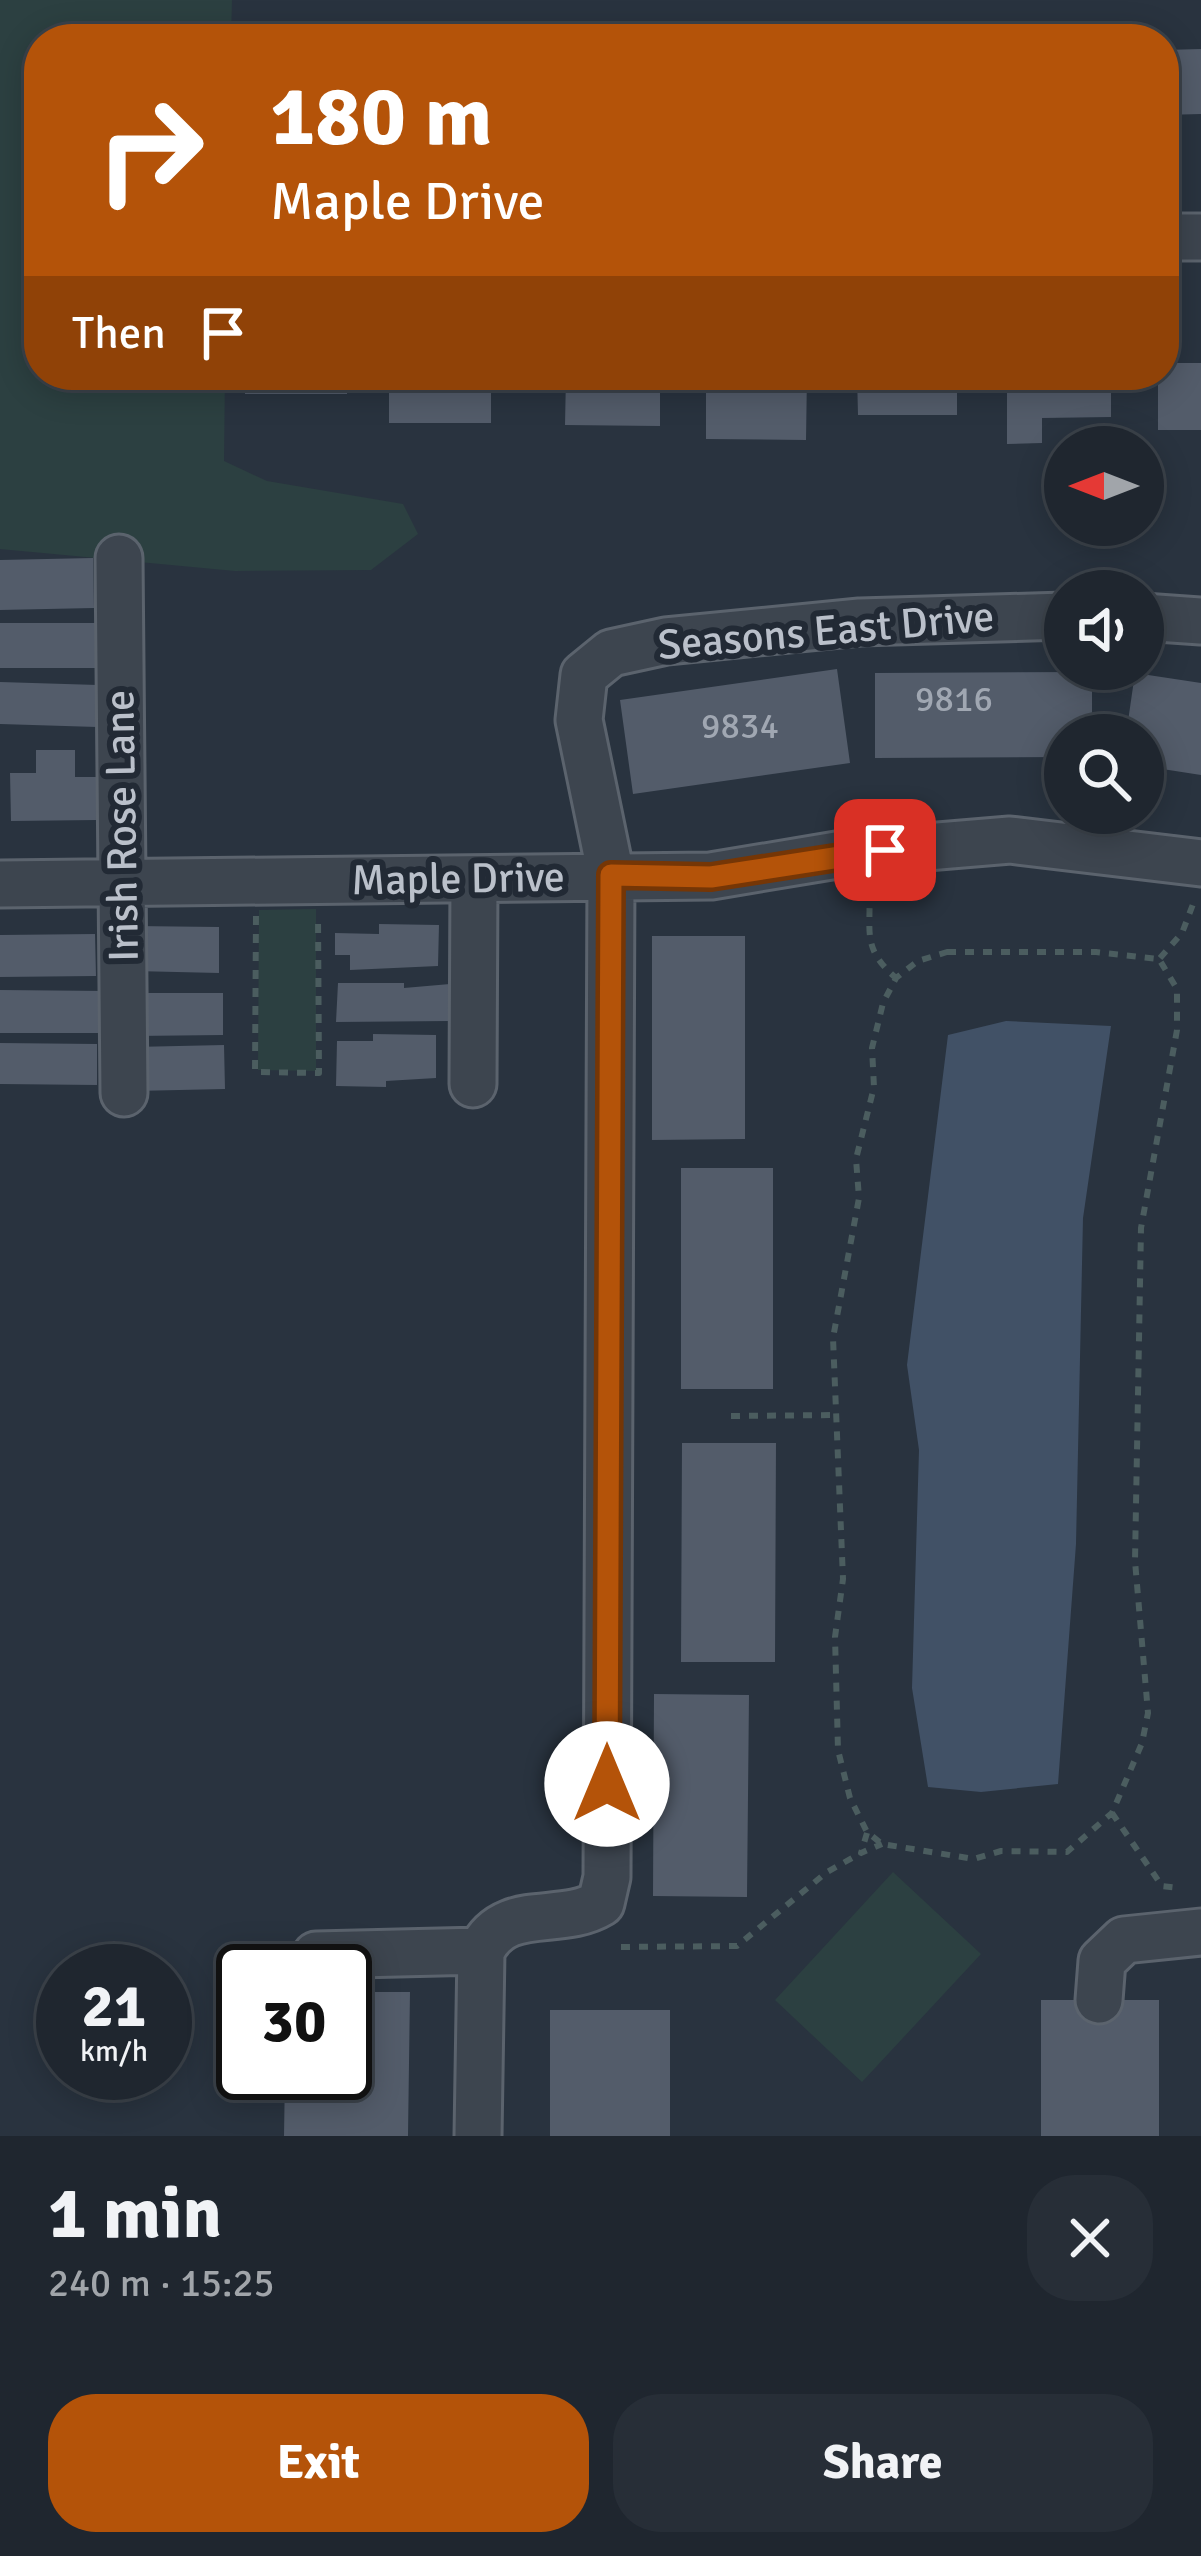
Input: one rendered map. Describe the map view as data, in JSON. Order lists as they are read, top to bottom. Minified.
{"streets":{"street":["Seasons East Drive","Irish Rose Lane","Maple Drive"]},"crossings":[["Seasons East Drive","Maple Drive"],["Irish Rose Lane","Maple Drive"]],"house_numbers":["9816","9834"],"north":"left","page":{"turn":["180 m","Maple Drive"],"then":"Then","speed":"21 km/h","limit":"30","heading":["1 min","240 m · 15:25"],"buttons":["Exit","Share"]}}
